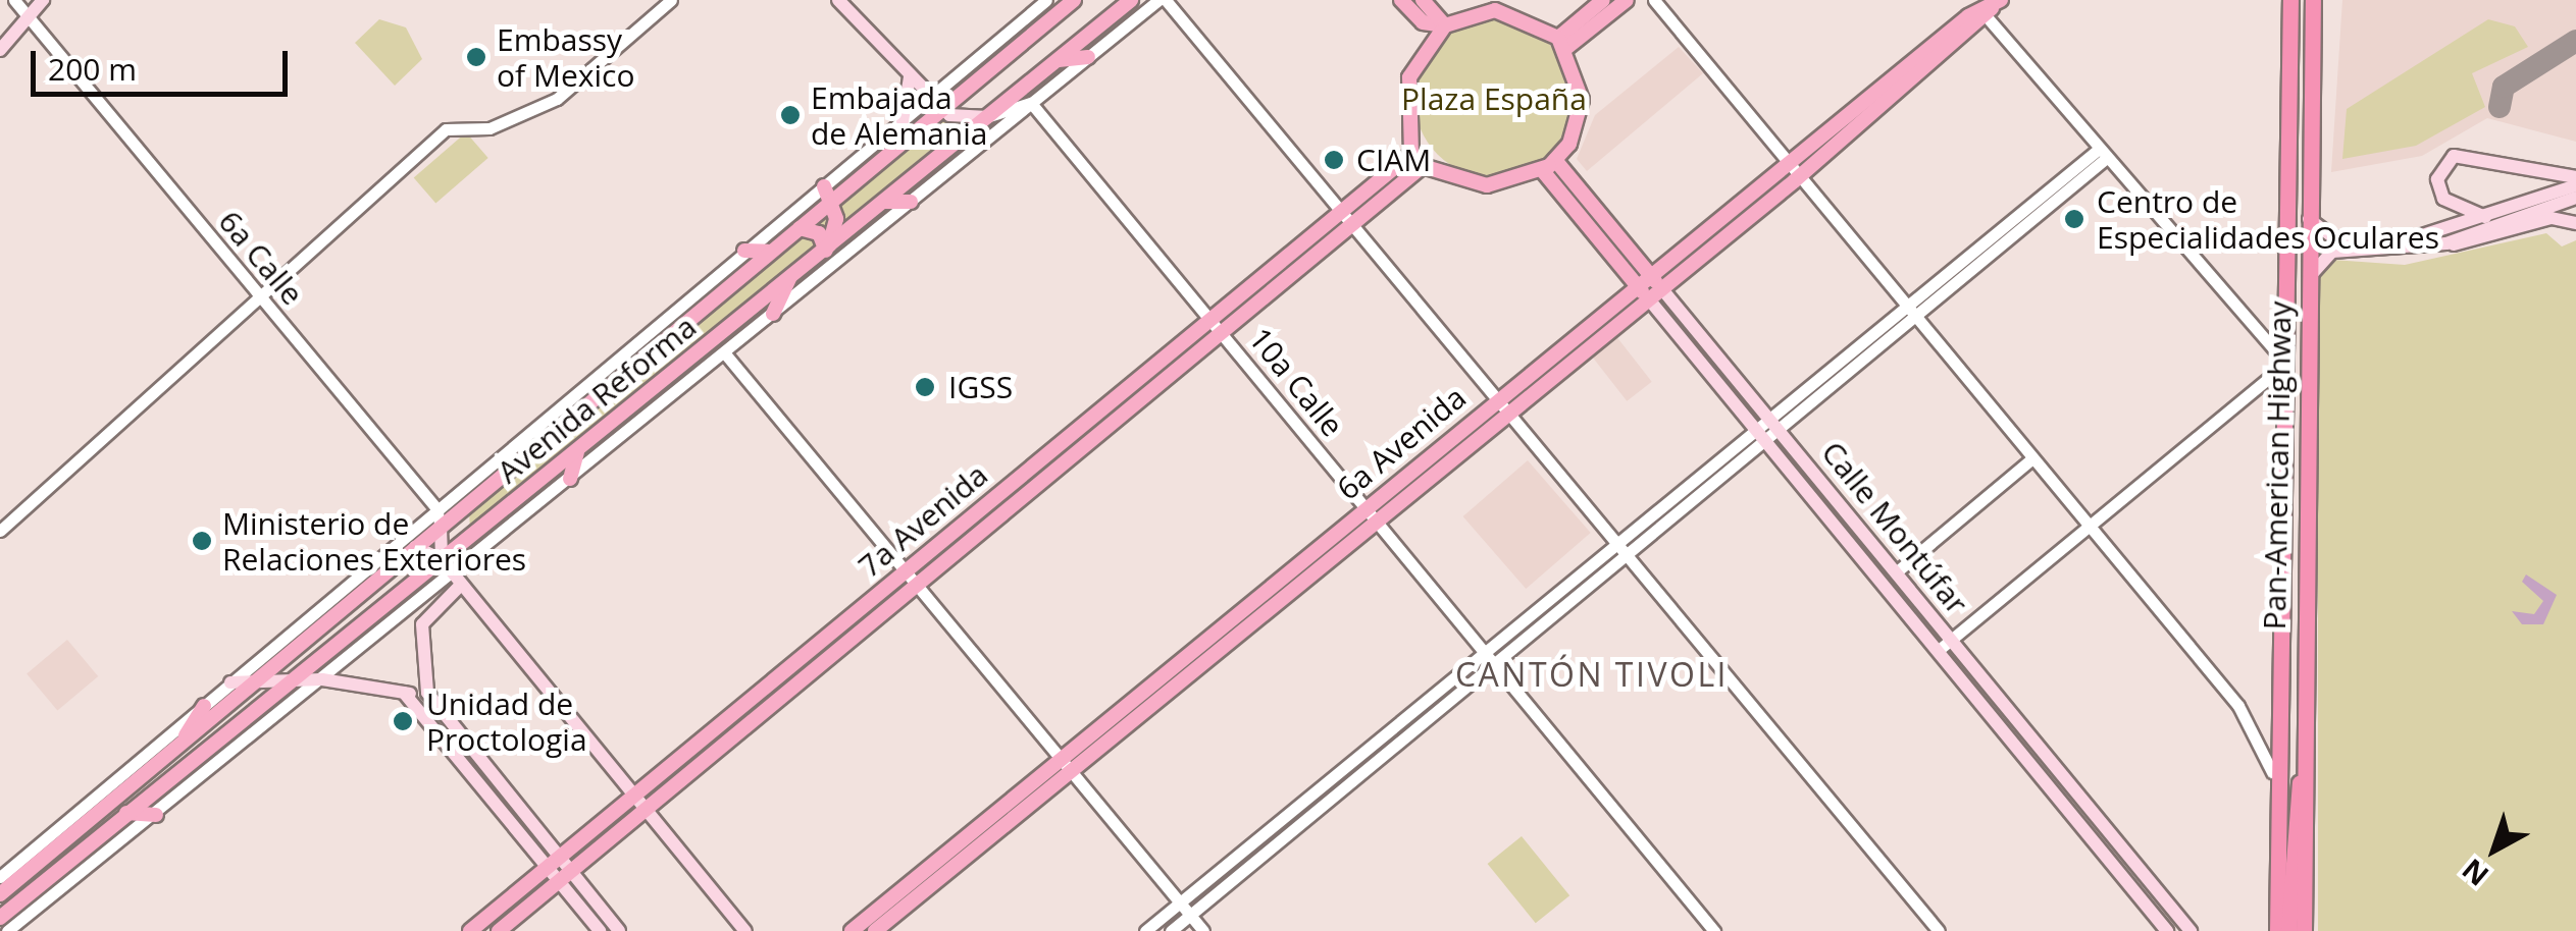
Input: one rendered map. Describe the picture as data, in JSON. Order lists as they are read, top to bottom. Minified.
{"streets":{"highway":["Pan-American Highway"],"main road":["6a Calle","Avenida Reforma","6a Avenida","7a Avenida","Calle Montúfar"],"street":["10a Calle"]},"crossings":[["6a Calle","Avenida Reforma"],["10a Calle","6a Avenida"],["10a Calle","7a Avenida"],["6a Avenida","Calle Montúfar"],["7a Avenida","Calle Montúfar"]],"districts":["CANTÓN TIVOLI"],"parks":["Plaza España"],"places":["Embassy of Mexico","Embajada de Alemania","CIAM","Centro de Especialidades Oculares","IGSS","Ministerio de Relaciones Exteriores","Unidad de Proctologia"],"scale_bar":"200 m","north":"bottom left"}
